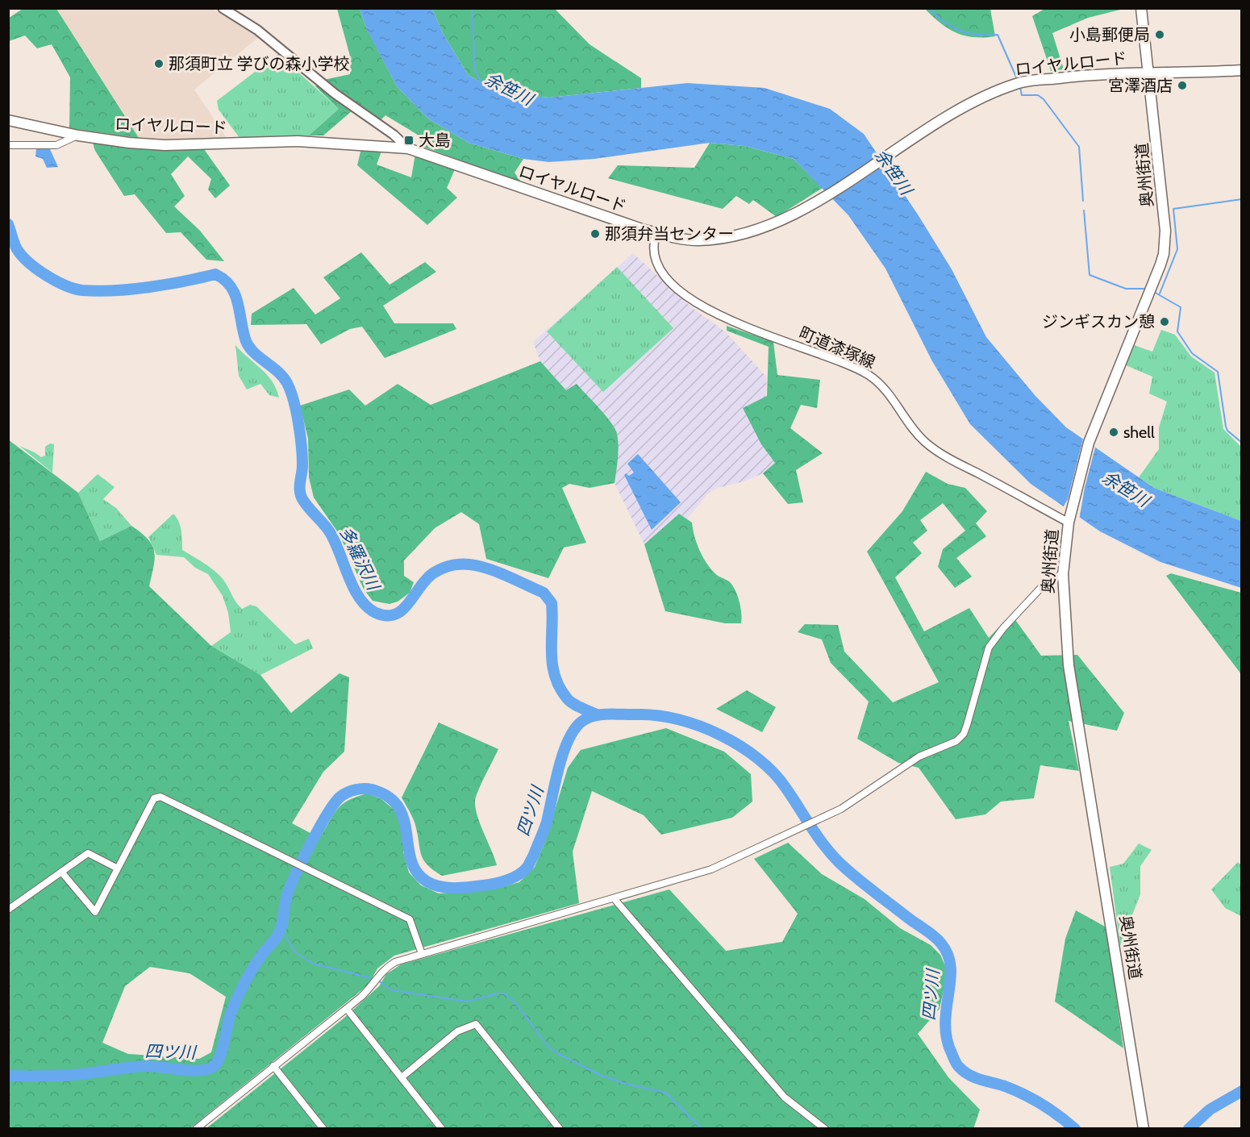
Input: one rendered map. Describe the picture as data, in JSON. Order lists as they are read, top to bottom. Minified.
{"streets":{"main road":["ロイヤルロード","奥州街道"],"street":["町道漆塚線"]},"crossings":[["ロイヤルロード","奥州街道"],["ロイヤルロード","町道漆塚線"],["奥州街道","町道漆塚線"]],"water":["余笹川","多羅沢川","四ツ川"],"places":{"other":["小島郵便局","那須町立 学びの森小学校","宮澤酒店","那須弁当センター","ジンギスカン憩","shell"],"transit":["大島"]}}
